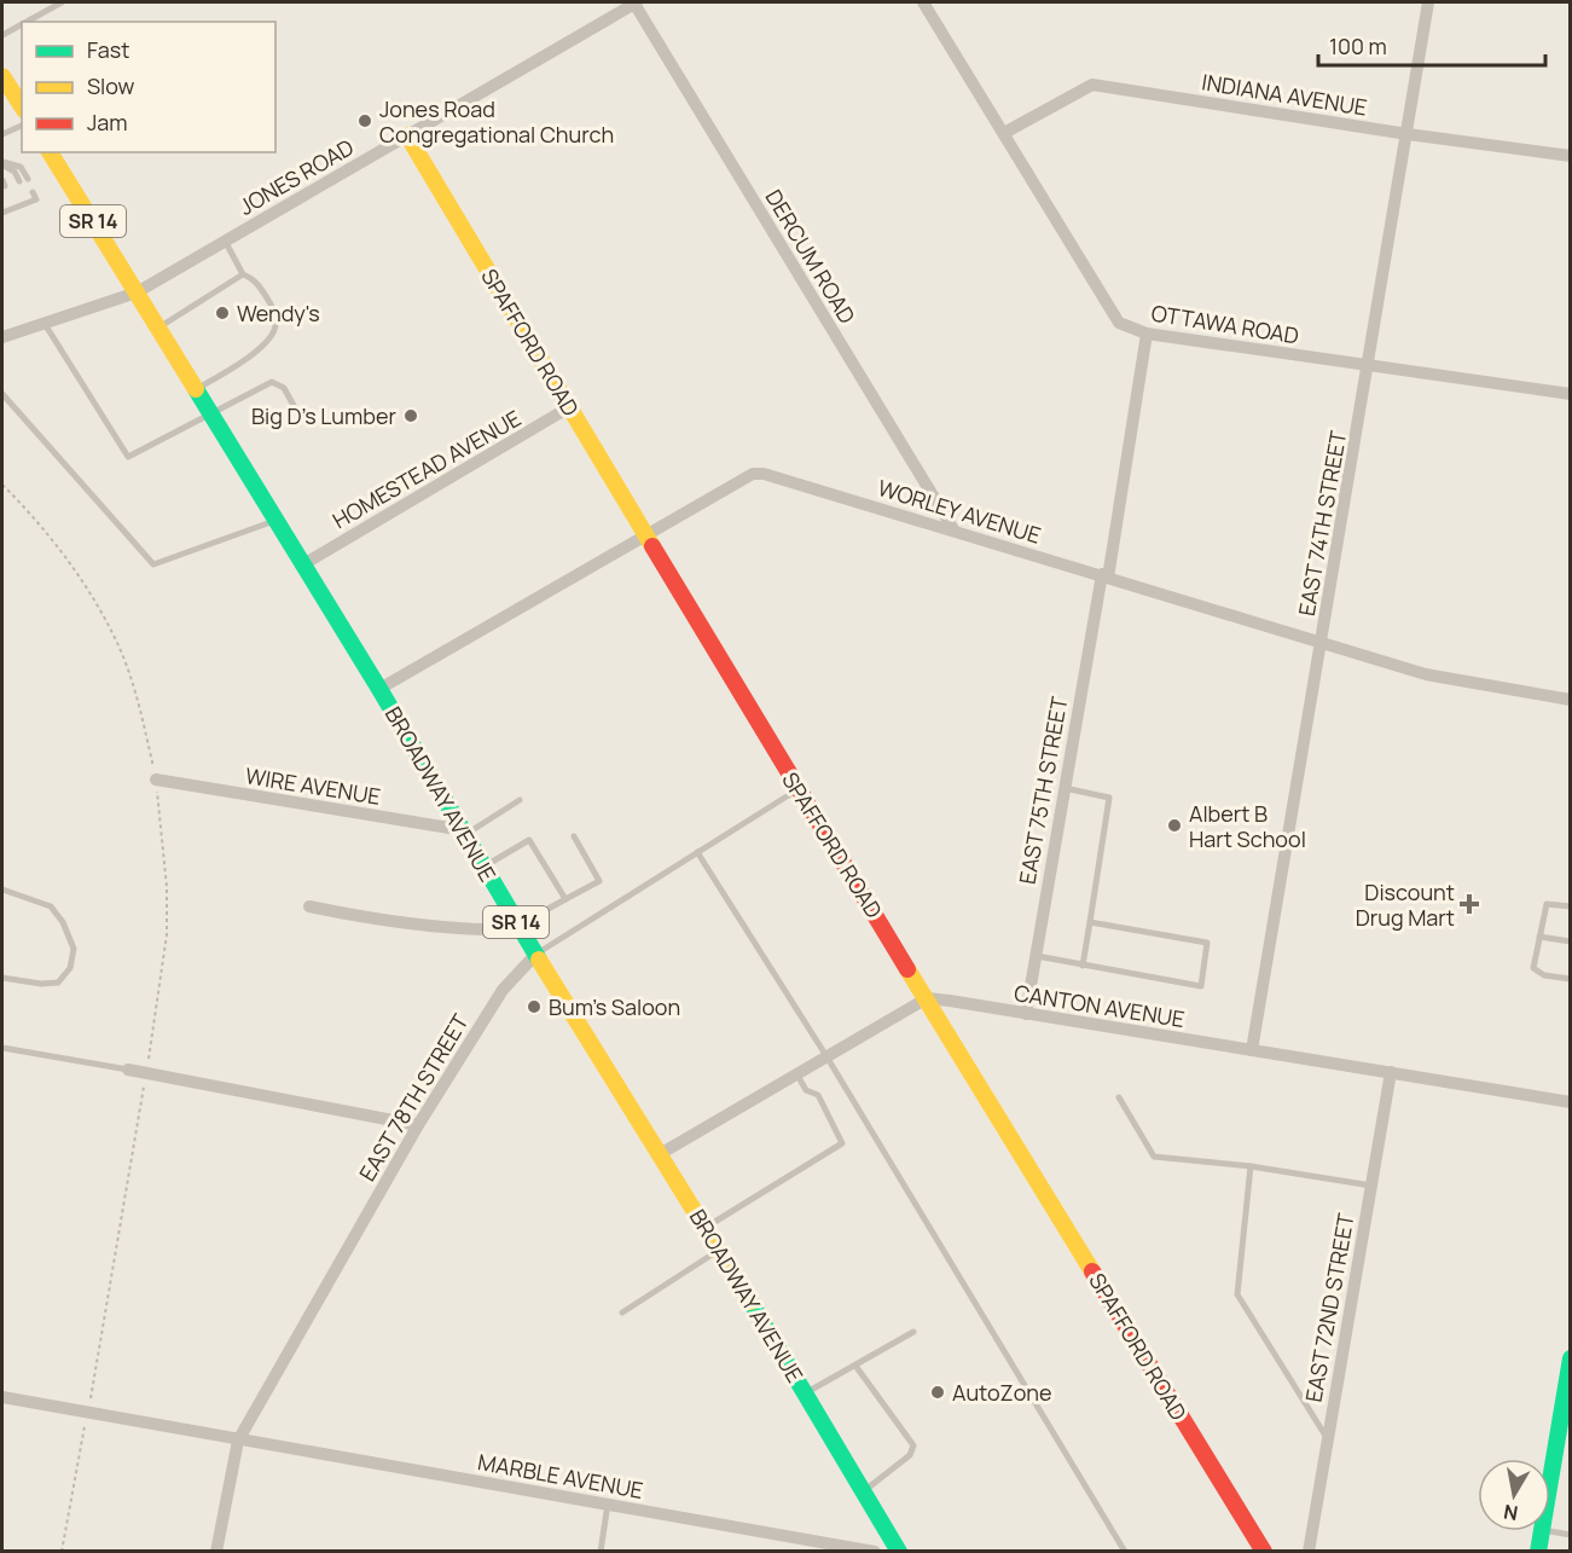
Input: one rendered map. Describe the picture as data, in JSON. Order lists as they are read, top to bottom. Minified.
{"streets":{"main road":["SR 14","SPAFFORD ROAD","BROADWAY AVENUE"],"street":["INDIANA AVENUE","JONES ROAD","DERCUM ROAD","OTTAWA ROAD","HOMESTEAD AVENUE","WORLEY AVENUE","EAST 74TH STREET","WIRE AVENUE","EAST 75TH STREET","CANTON AVENUE","EAST 78TH STREET","EAST 72ND STREET","MARBLE AVENUE"]},"crossings":[["INDIANA AVENUE","OTTAWA ROAD"],["INDIANA AVENUE","EAST 74TH STREET"],["JONES ROAD","DERCUM ROAD"],["JONES ROAD","SPAFFORD ROAD"],["JONES ROAD","BROADWAY AVENUE"],["DERCUM ROAD","WORLEY AVENUE"],["OTTAWA ROAD","EAST 74TH STREET"],["OTTAWA ROAD","EAST 75TH STREET"],["SPAFFORD ROAD","HOMESTEAD AVENUE"],["SPAFFORD ROAD","WORLEY AVENUE"],["SPAFFORD ROAD","CANTON AVENUE"],["SPAFFORD ROAD","EAST 78TH STREET"],["HOMESTEAD AVENUE","BROADWAY AVENUE"],["WORLEY AVENUE","EAST 74TH STREET"],["WORLEY AVENUE","EAST 75TH STREET"],["WORLEY AVENUE","BROADWAY AVENUE"],["EAST 74TH STREET","CANTON AVENUE"],["WIRE AVENUE","BROADWAY AVENUE"],["EAST 75TH STREET","CANTON AVENUE"],["BROADWAY AVENUE","EAST 78TH STREET"],["CANTON AVENUE","EAST 72ND STREET"],["EAST 78TH STREET","MARBLE AVENUE"]],"places":{"other":["Jones Road Congregational Church","Wendy's","Big D's Lumber","Albert B Hart School","Bum's Saloon","AutoZone"],"health":["Discount Drug Mart"]},"legend":["Fast","Slow","Jam"],"scale_bar":"100 m","north":"bottom"}
